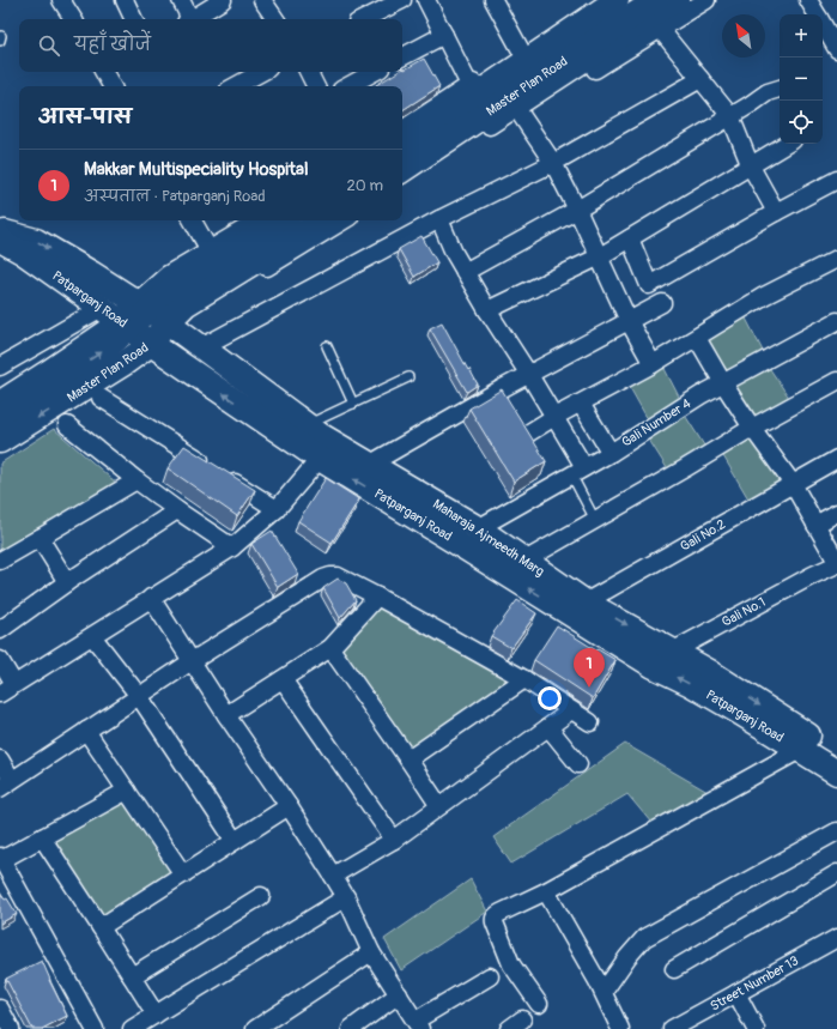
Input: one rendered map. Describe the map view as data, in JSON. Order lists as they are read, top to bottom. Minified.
{"streets":{"main road":["Master Plan Road","Patparganj Road","Maharaja Ajmeedh Marg"],"street":["Gali Number 4","Gali No.2","Gali No.1","Street Number 13"]},"crossings":[["Master Plan Road","Patparganj Road"],["Master Plan Road","Maharaja Ajmeedh Marg"],["Patparganj Road","Gali No.2"],["Patparganj Road","Maharaja Ajmeedh Marg"],["Patparganj Road","Gali No.1"],["Gali Number 4","Maharaja Ajmeedh Marg"],["Gali No.2","Maharaja Ajmeedh Marg"],["Maharaja Ajmeedh Marg","Gali No.1"]],"north":"top left","page":{"map_buttons":["+","−"],"search":"यहाँ खोजें","heading":"आस-पास","list":[{"mark":"1","name":"Makkar Multispeciality Hospital","note":"अस्पताल · Patparganj Road","value":"20 m"}],"pins":"1"}}
